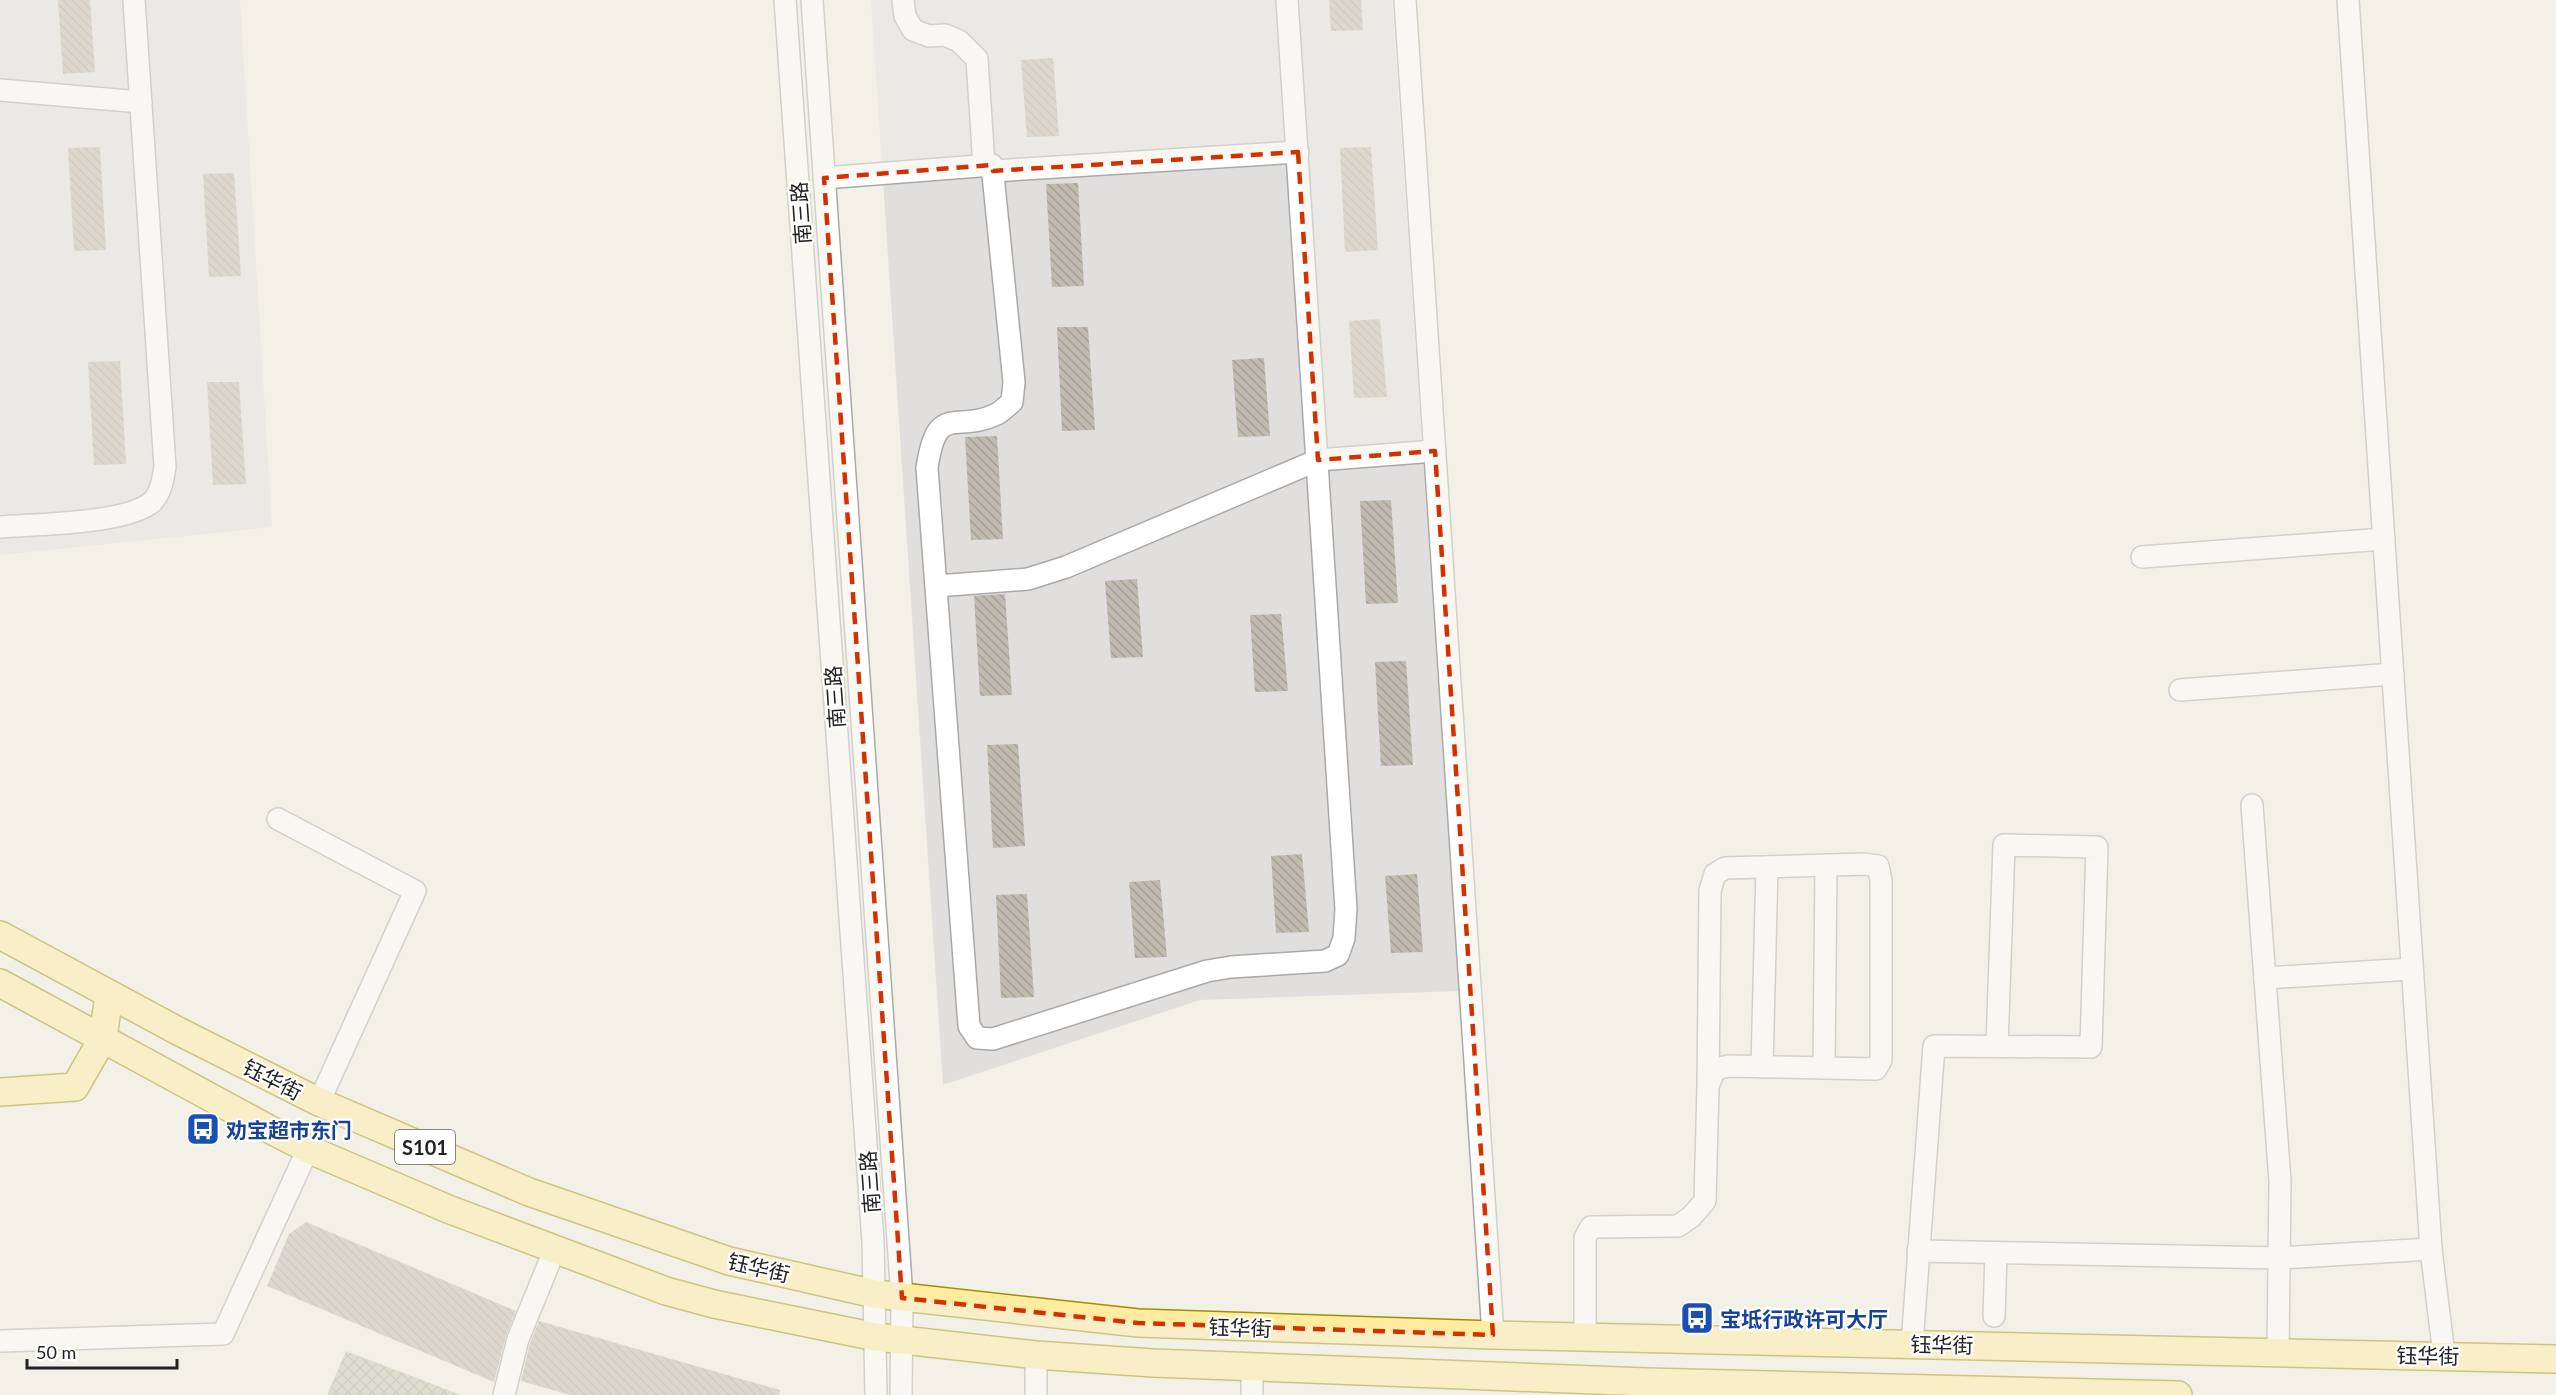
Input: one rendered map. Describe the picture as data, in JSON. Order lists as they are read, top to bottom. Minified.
{"streets":{"main road":["钰华街","S101"],"street":["南三路"]},"crossings":[["南三路","钰华街"]],"places":{"bus stop":["劝宝超市东门","宝坻行政许可大厅"]},"scale_bar":"50 m"}
